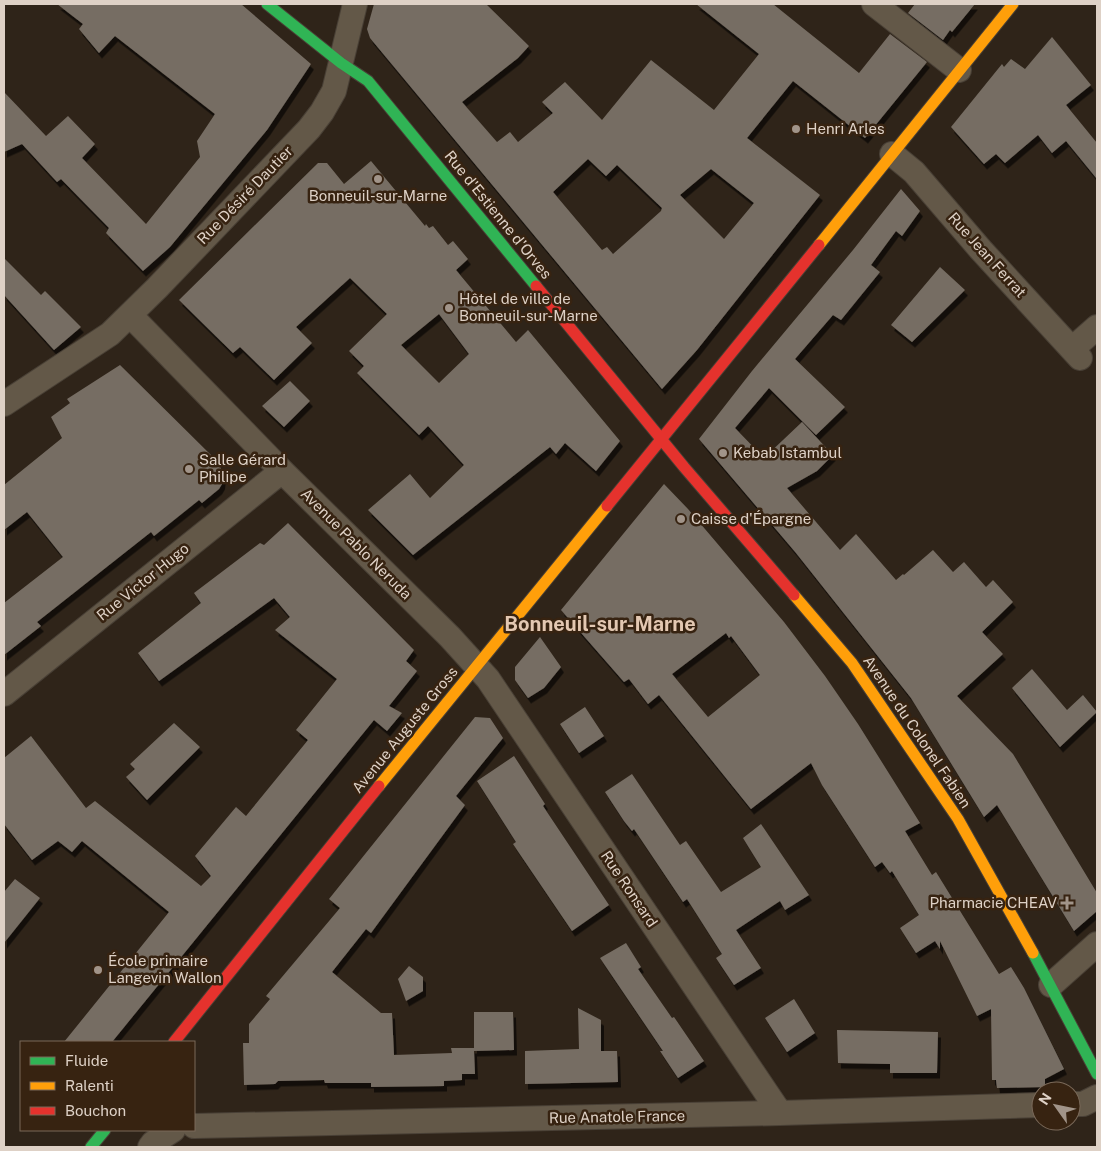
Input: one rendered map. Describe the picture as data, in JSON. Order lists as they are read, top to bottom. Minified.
{"streets":{"street":["Rue Désiré Dautier","Rue d'Estienne d'Orves","Rue Jean Ferrat","Avenue Pablo Neruda","Rue Victor Hugo","Avenue Auguste Gross","Avenue du Colonel Fabien","Rue Ronsard","Rue Anatole France"]},"crossings":[["Rue Désiré Dautier","Rue d'Estienne d'Orves"],["Rue Désiré Dautier","Avenue Pablo Neruda"],["Rue d'Estienne d'Orves","Avenue Auguste Gross"],["Rue d'Estienne d'Orves","Avenue du Colonel Fabien"],["Rue Jean Ferrat","Avenue Auguste Gross"],["Avenue Pablo Neruda","Rue Victor Hugo"],["Avenue Pablo Neruda","Avenue Auguste Gross"],["Avenue Pablo Neruda","Rue Ronsard"],["Avenue Auguste Gross","Avenue du Colonel Fabien"],["Avenue Auguste Gross","Rue Ronsard"],["Rue Ronsard","Rue Anatole France"]],"districts":["Bonneuil-sur-Marne"],"places":{"other":["Henri Arles","Bonneuil-sur-Marne","Hôtel de ville de Bonneuil-sur-Marne","Kebab Istambul","Salle Gérard Philipe","Caisse d'Épargne","École primaire Langevin Wallon"],"health":["Pharmacie CHEAV"]},"legend":["Fluide","Ralenti","Bouchon"],"north":"top left"}
